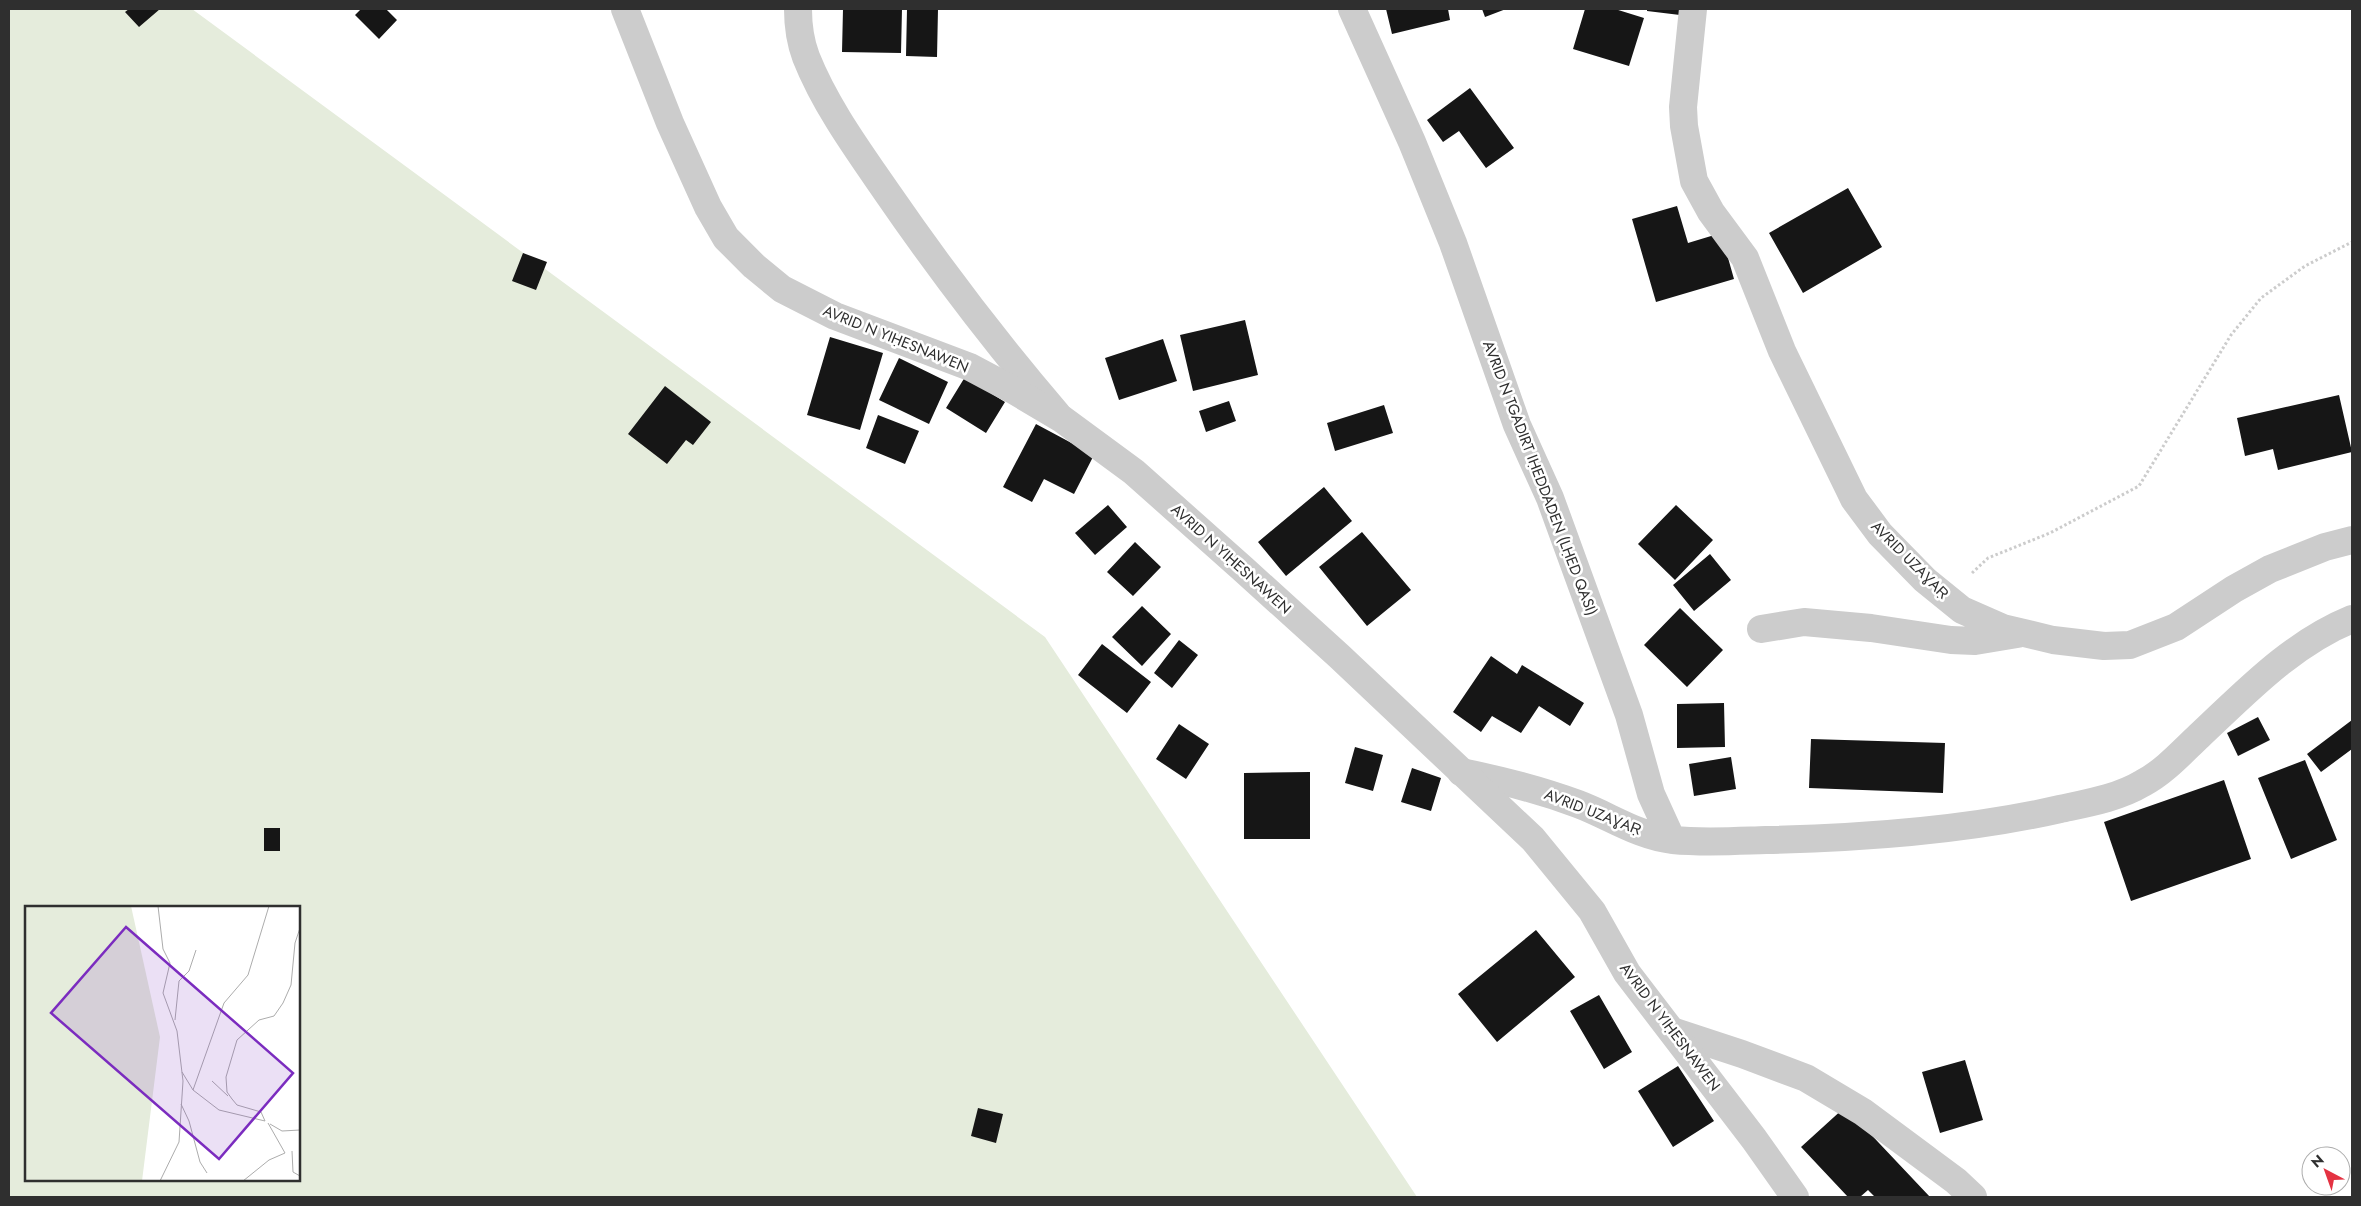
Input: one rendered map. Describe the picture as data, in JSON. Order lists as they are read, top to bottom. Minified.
{"streets":{"street":["AVRID N YIḤESNAWEN","AVRID N TGADIRT IḤEDDADEN (LḤED QASI)","AVRID UZAƔAṚ"]},"crossings":[["AVRID N YIḤESNAWEN","AVRID UZAƔAṚ"],["AVRID N TGADIRT IḤEDDADEN (LḤED QASI)","AVRID UZAƔAṚ"]],"north":"top left"}
